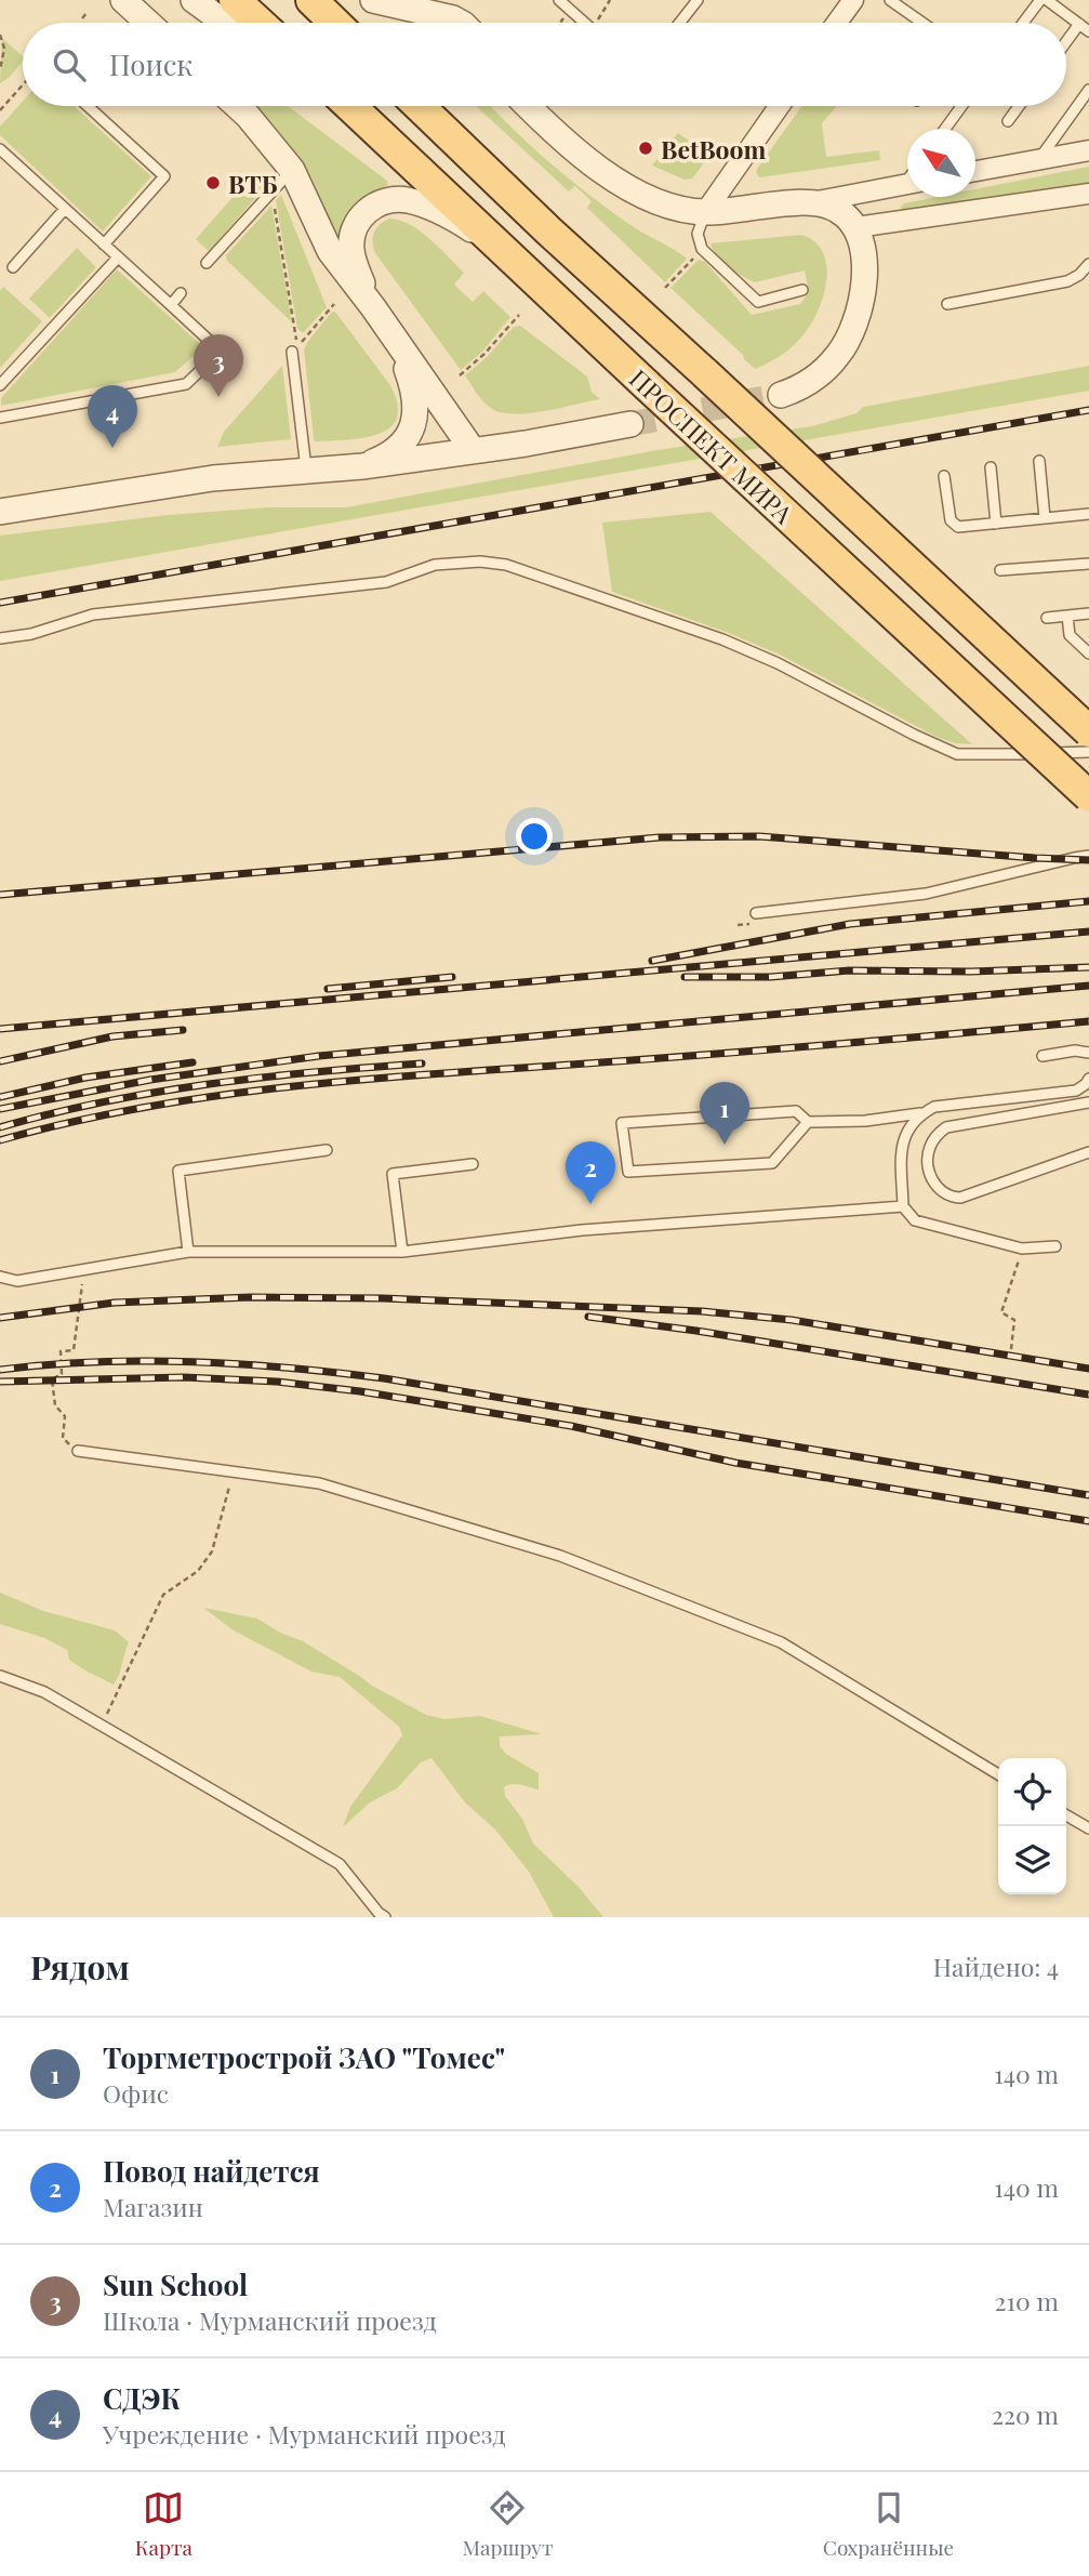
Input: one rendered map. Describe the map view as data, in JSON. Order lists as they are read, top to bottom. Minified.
{"streets":{"main road":["ПРОСПЕКТ МИРА"]},"places":["BetBoom","ВТБ"],"north":"top left","page":{"search":"Поиск","pins":["3","4","1","2"],"heading":["Рядом","Найдено: 4"],"list":[{"mark":"1","name":"Торгметрострой ЗАО \"Томес\"","note":"Офис","value":"140 m"},{"mark":"2","name":"Повод найдется","note":"Магазин","value":"140 m"},{"mark":"3","name":"Sun School","note":"Школа · Мурманский проезд","value":"210 m"},{"mark":"4","name":"СДЭК","note":"Учреждение · Мурманский проезд","value":"220 m"}],"nav":["Карта","Маршрут","Сохранённые"]}}
